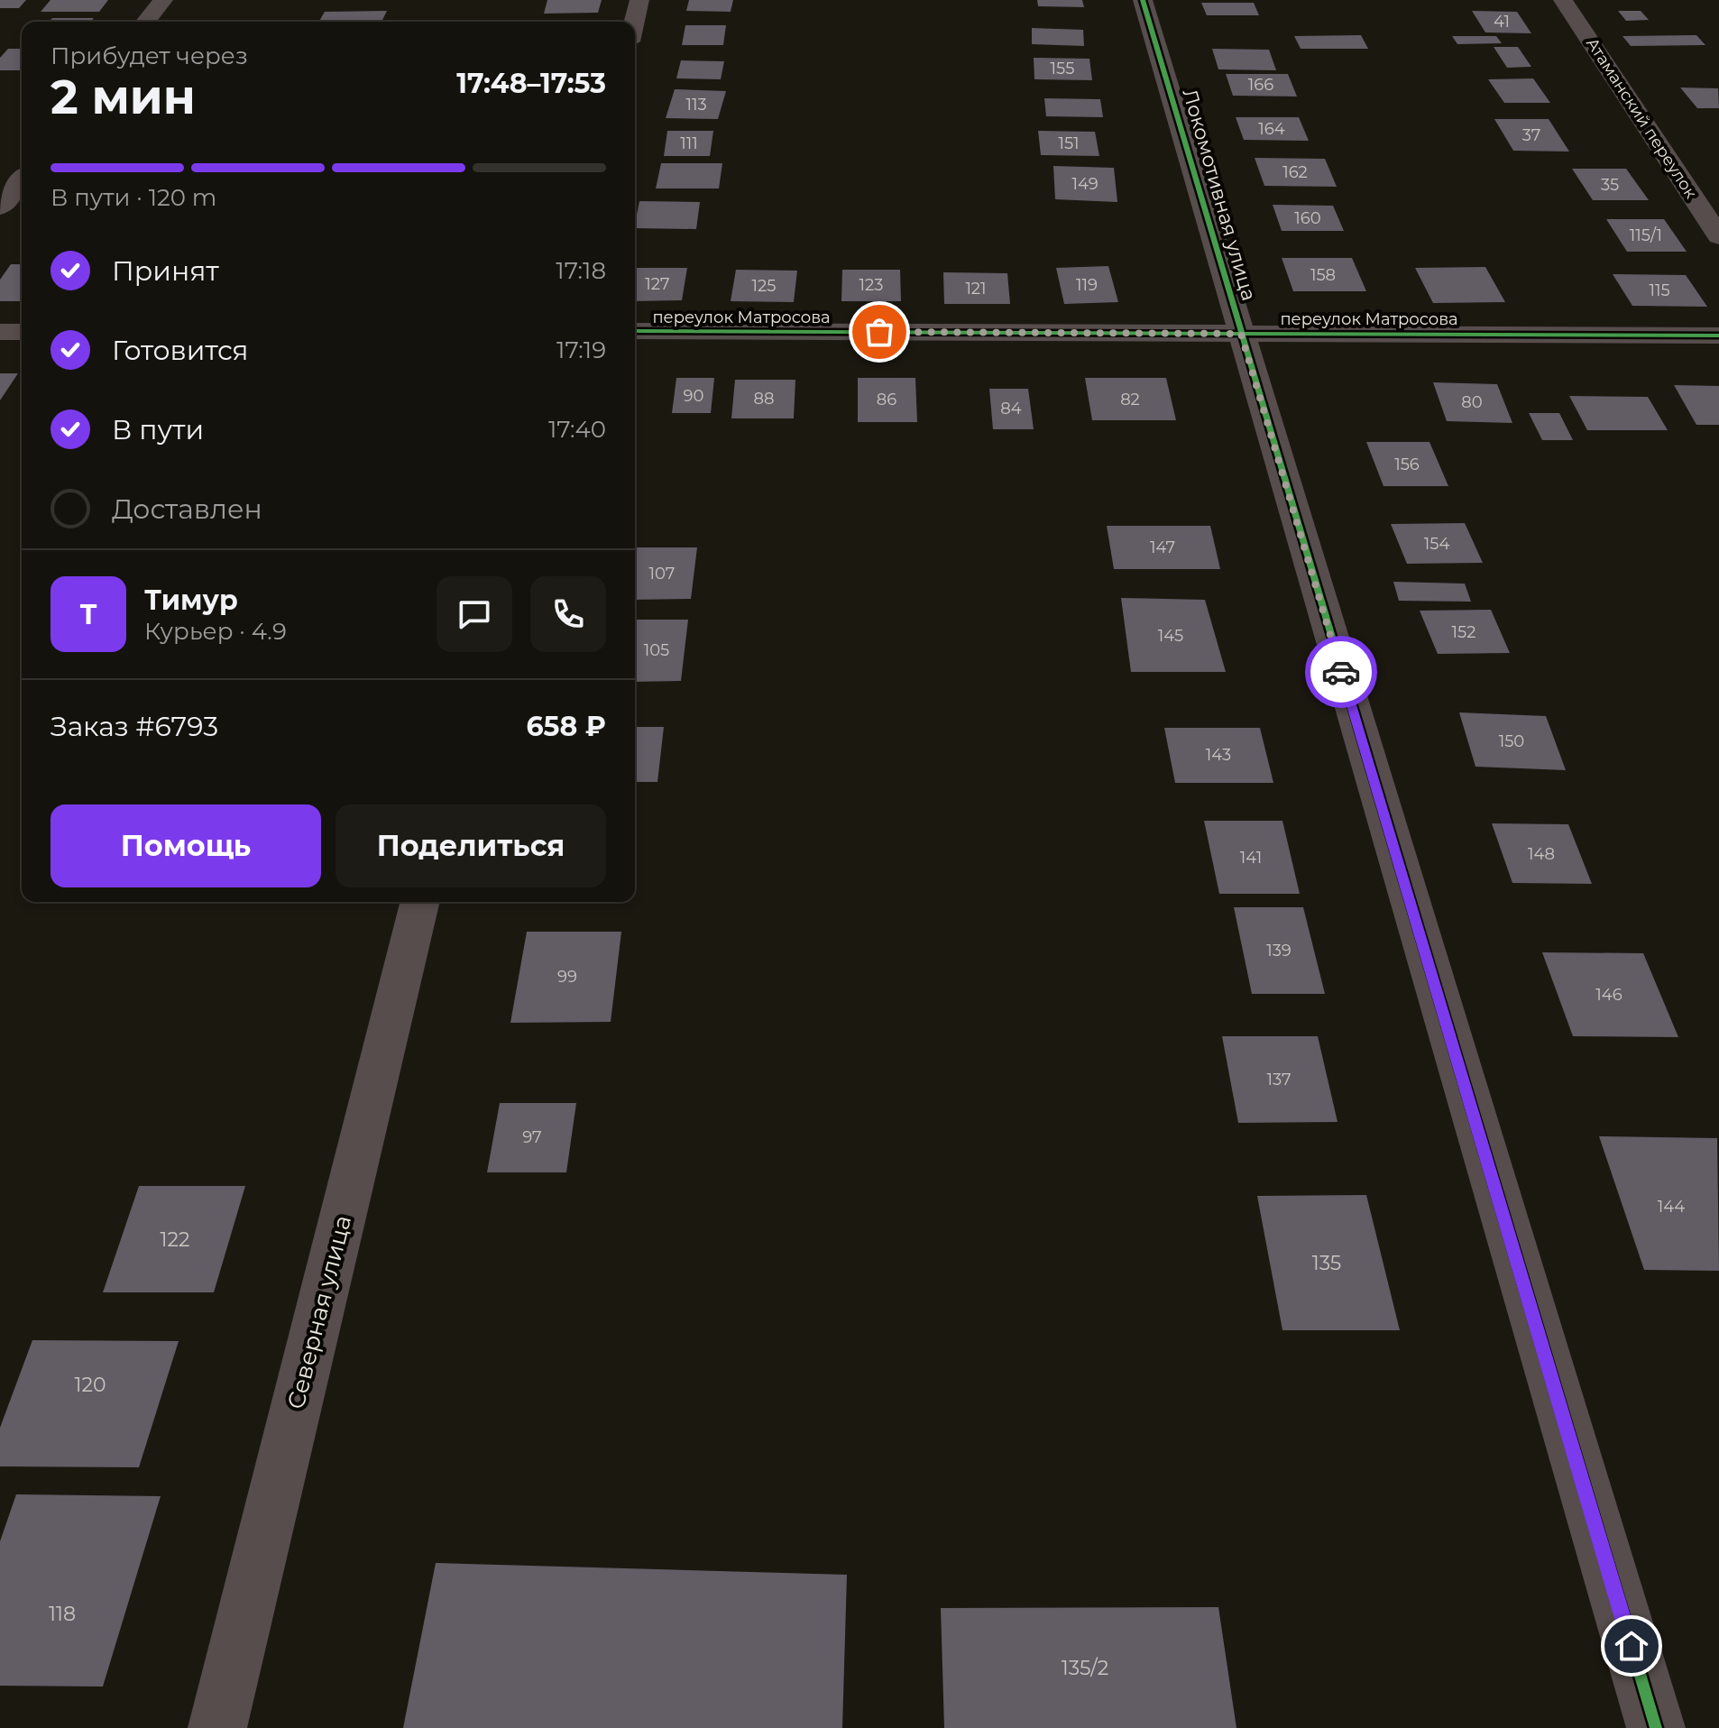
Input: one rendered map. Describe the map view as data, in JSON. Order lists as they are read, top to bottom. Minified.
{"streets":{"street":["Атаманский переулок","Локомотивная улица","переулок Матросова","Северная улица"]},"crossings":[["Локомотивная улица","переулок Матросова"]],"house_numbers":["41","155","166","113","164","37","111","151","162","149","35","160","115/1","158","127","123","119","125","121","115","90","88","86","82","80","84","156","154","147","107","152","145","105","150","143","148","141","139","99","146","137","97","144","122","135","120","118","135/2"],"page":{"heading":["2 мин","Прибудет через","17:48–17:53"],"panel":["Тимур","Курьер · 4.9","Заказ #6793","658 ₽"],"bar":"В пути · 120 m","list":[["Принят","17:18"],["Готовится","17:19"],["В пути","17:40"],"Доставлен"],"round":"Т","buttons":["Помощь","Поделиться"]}}
